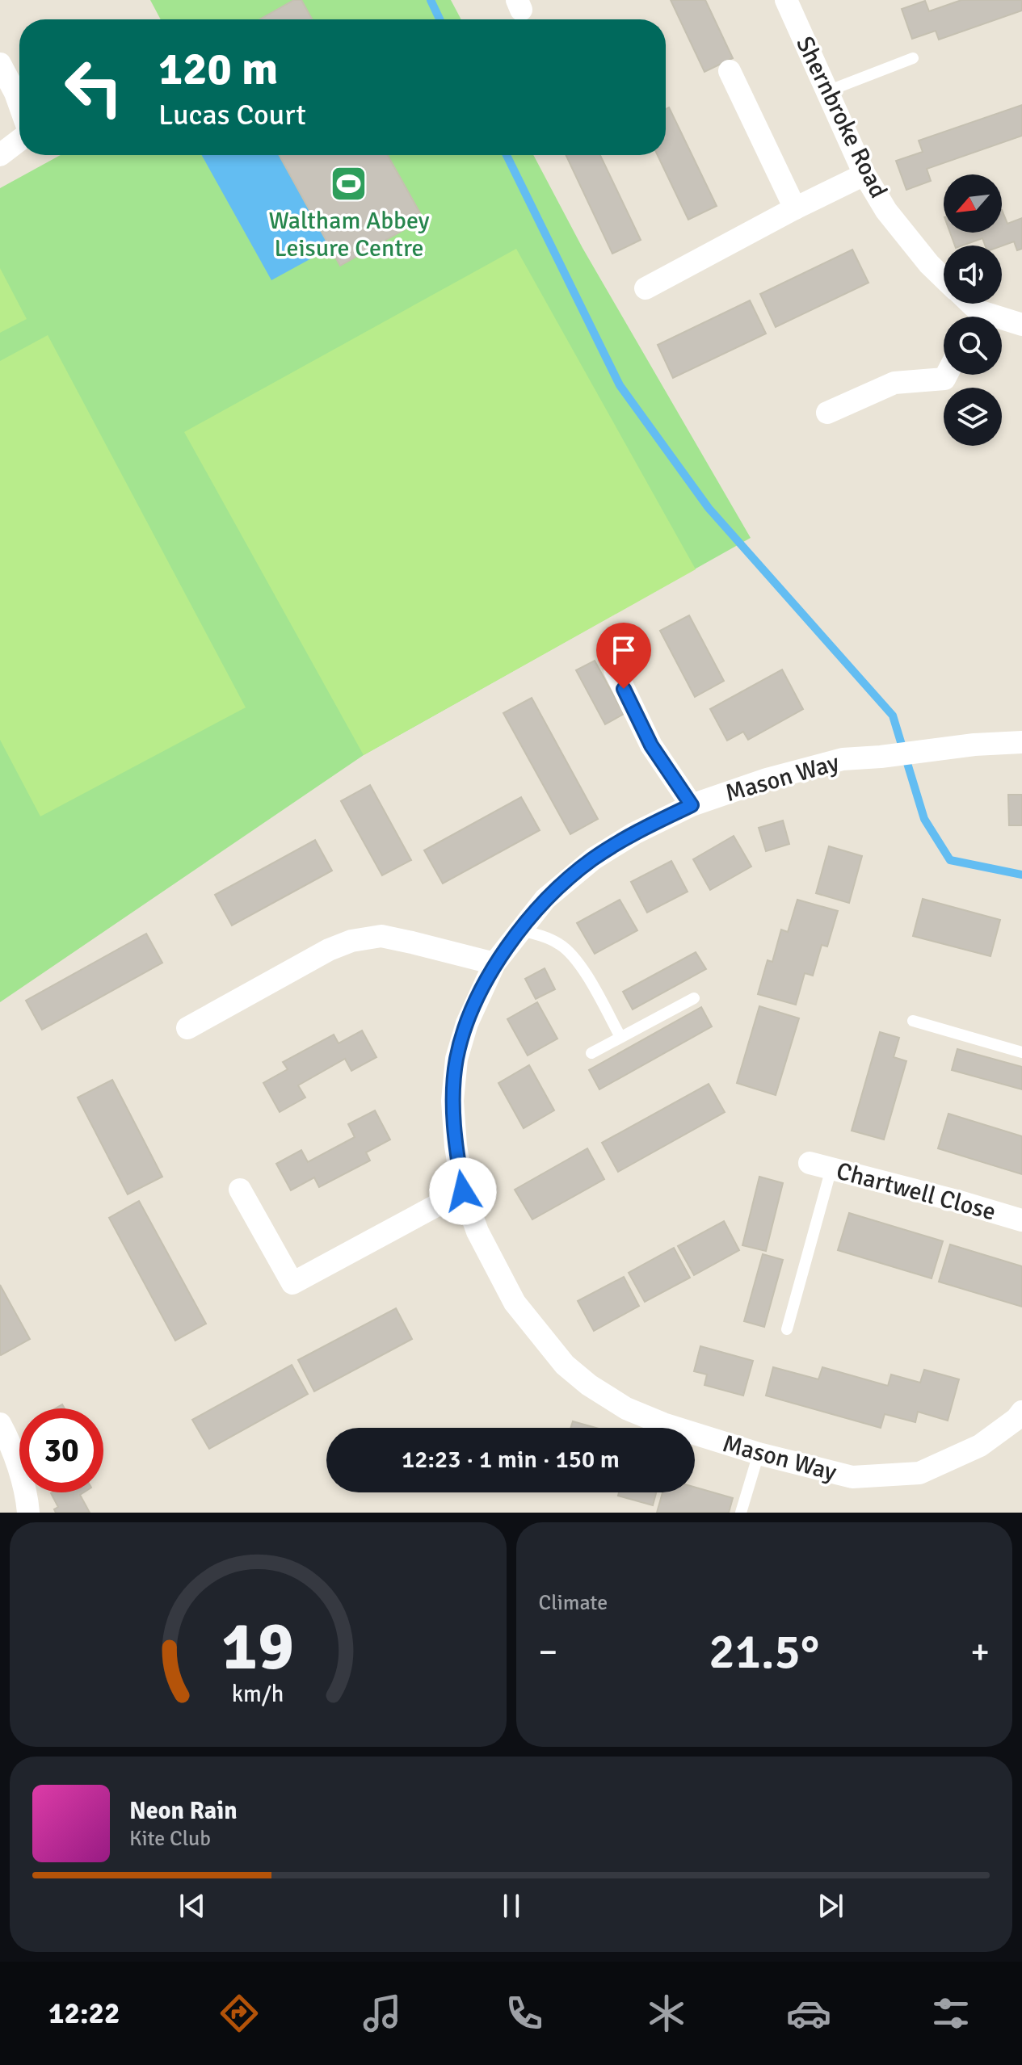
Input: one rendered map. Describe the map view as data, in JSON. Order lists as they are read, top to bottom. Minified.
{"streets":{"street":["Shernbroke Road","Mason Way","Chartwell Close"]},"places":{"sports":["Waltham Abbey Leisure Centre"]},"north":"bottom left","page":{"turn":["120 m","Lucas Court"],"limit":"30","trip":"12:23 · 1 min · 150 m","tile":"Climate","heat":["−","21.5°","+"],"song":["Neon Rain","Kite Club"],"tabs":"12:22","gauge":["19","km/h"]}}
